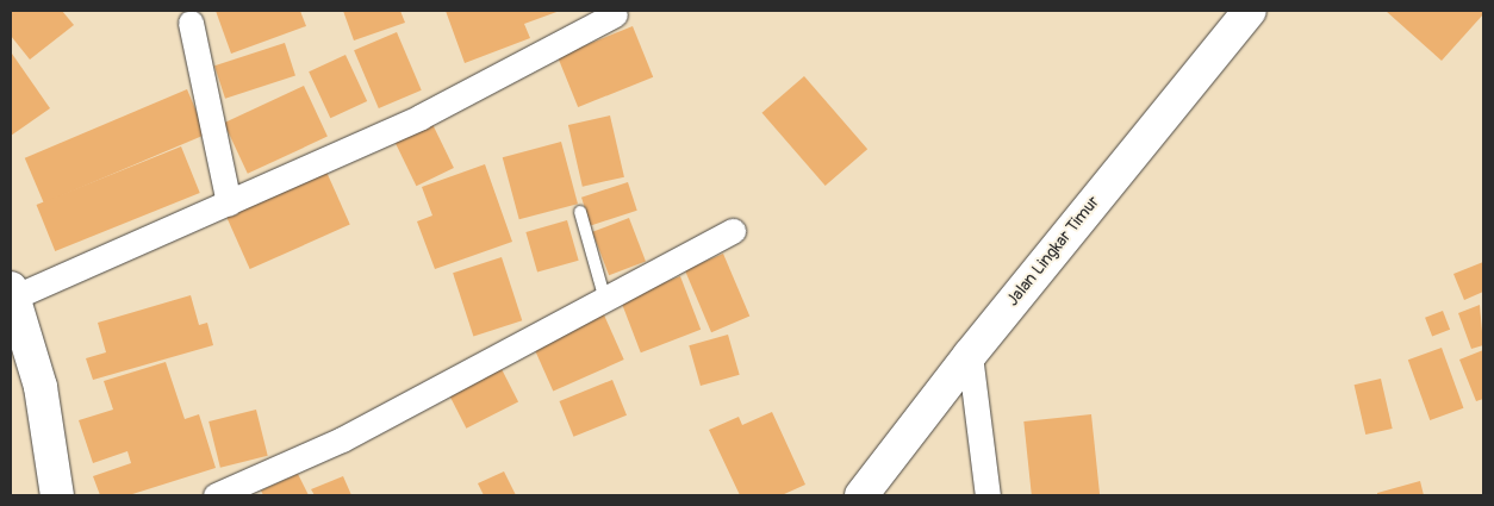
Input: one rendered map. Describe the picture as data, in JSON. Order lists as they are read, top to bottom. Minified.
{"streets":{"highway":["Jalan Lingkar Timur"]}}
